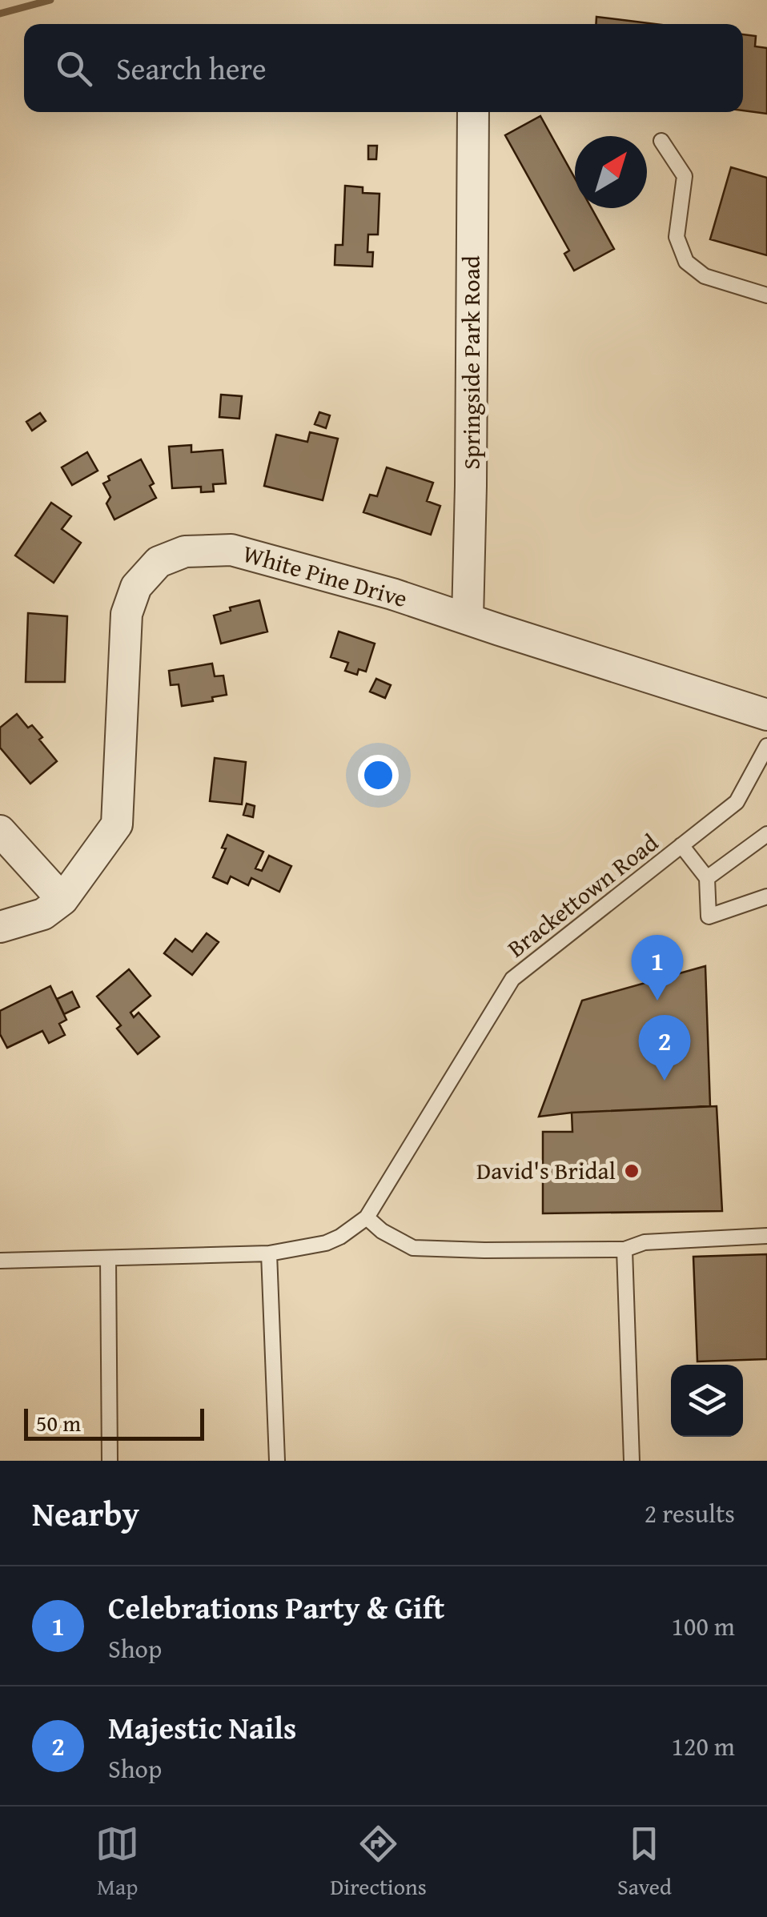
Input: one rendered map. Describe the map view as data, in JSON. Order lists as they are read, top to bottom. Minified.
{"streets":{"street":["Springside Park Road","White Pine Drive"],"lane":["Brackettown Road"]},"crossings":[["Springside Park Road","White Pine Drive"]],"places":["David's Bridal"],"scale_bar":"50 m","north":"top right","page":{"search":"Search here","pins":["1","2"],"scale":"50 m","heading":["Nearby","2 results"],"list":[{"mark":"1","name":"Celebrations Party & Gift","note":"Shop","value":"100 m"},{"mark":"2","name":"Majestic Nails","note":"Shop","value":"120 m"}],"nav":["Map","Directions","Saved"]}}
